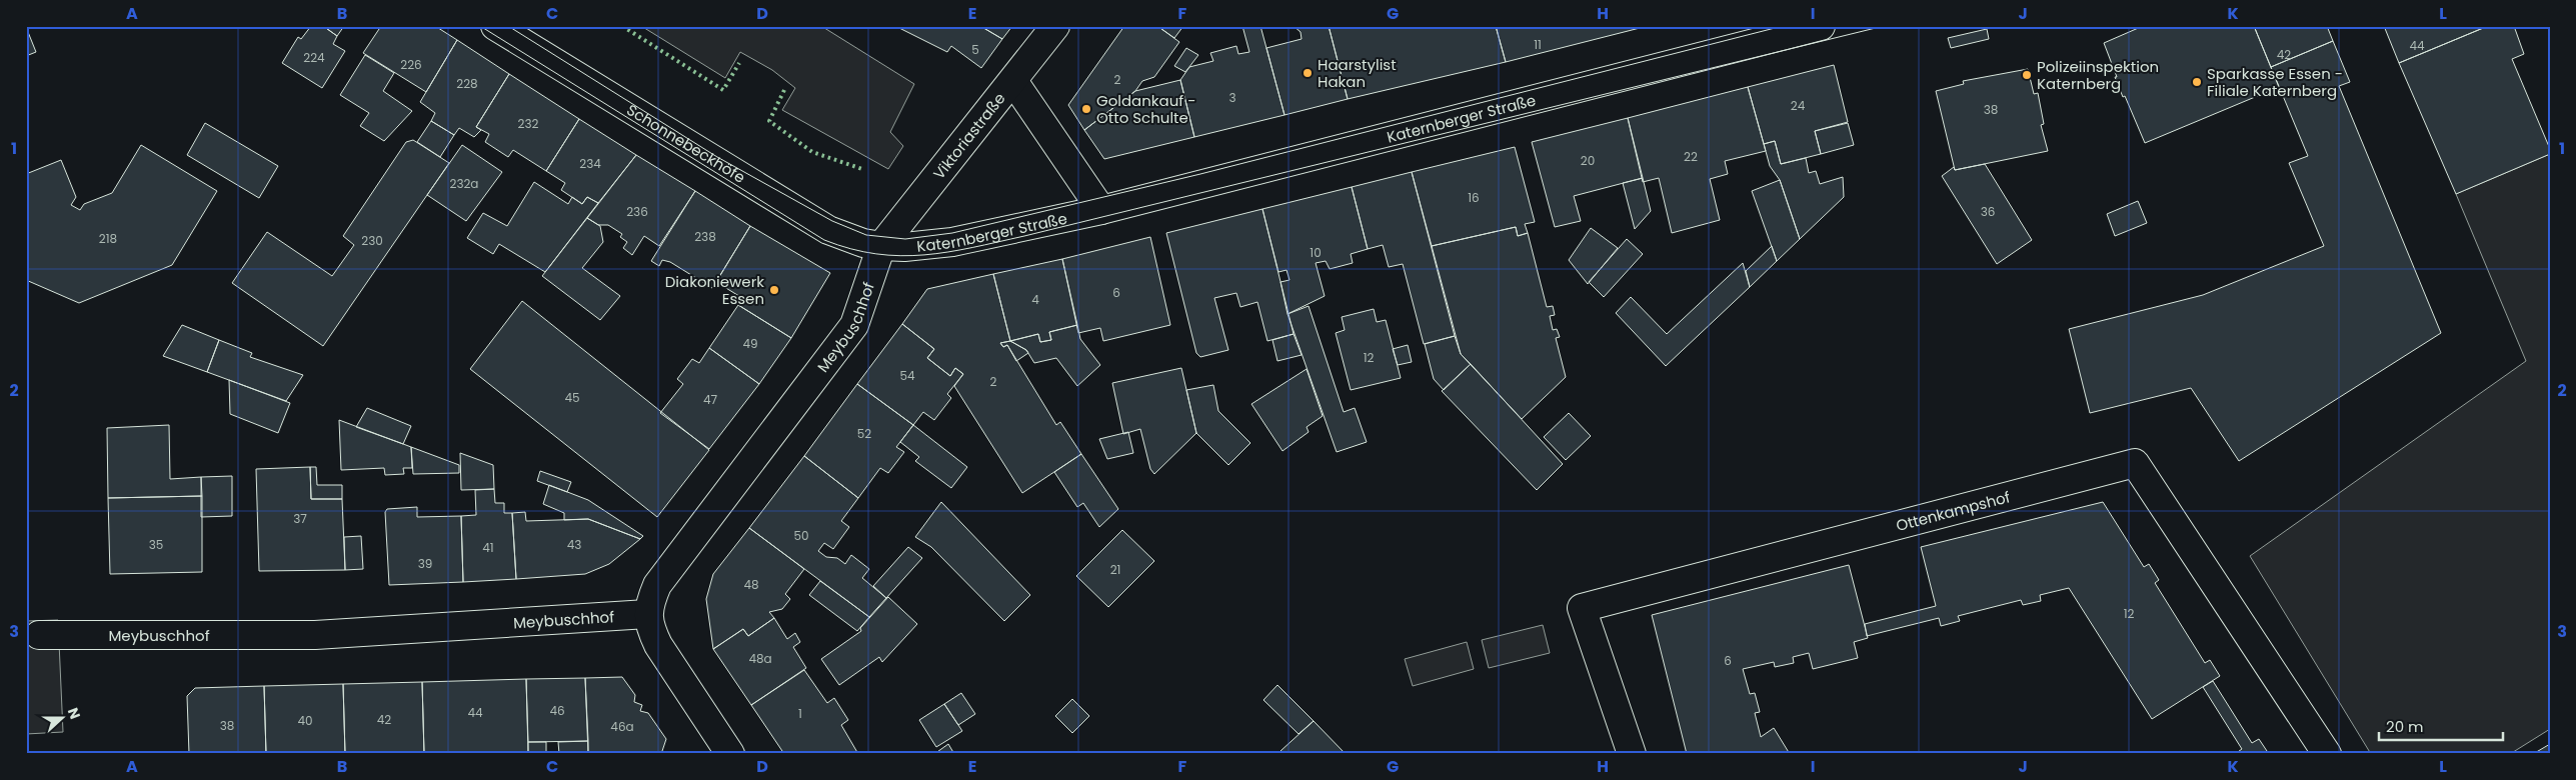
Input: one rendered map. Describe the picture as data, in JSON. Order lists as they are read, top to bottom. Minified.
{"streets":{"street":["Katernberger Straße","Viktoriastraße","Schonnebeckhöfe","Meybuschhof","Ottenkampshof"]},"crossings":[["Katernberger Straße","Viktoriastraße"],["Katernberger Straße","Schonnebeckhöfe"],["Katernberger Straße","Meybuschhof"],["Viktoriastraße","Schonnebeckhöfe"],["Viktoriastraße","Meybuschhof"],["Schonnebeckhöfe","Meybuschhof"]],"places":["Haarstylist Hakan","Polizeiinspektion Katernberg","Sparkasse Essen - Filiale Katernberg","Goldankauf - Otto Schulte","Diakoniewerk Essen"],"house_numbers":["11","44","5","42","224","226","2","228","3","24","38","232","22","20","234","232a","16","236","36","238","218","230","10","6","4","49","12","54","2","45","47","52","37","50","35","43","41","39","21","48","12","48a","6","46","44","1","42","40","38","46a"],"scale_bar":"20 m","north":"right","grid":{"columns":["A","B","C","D","E","F","G","H","I","J","K","L"],"rows":["1","2","3"]}}
